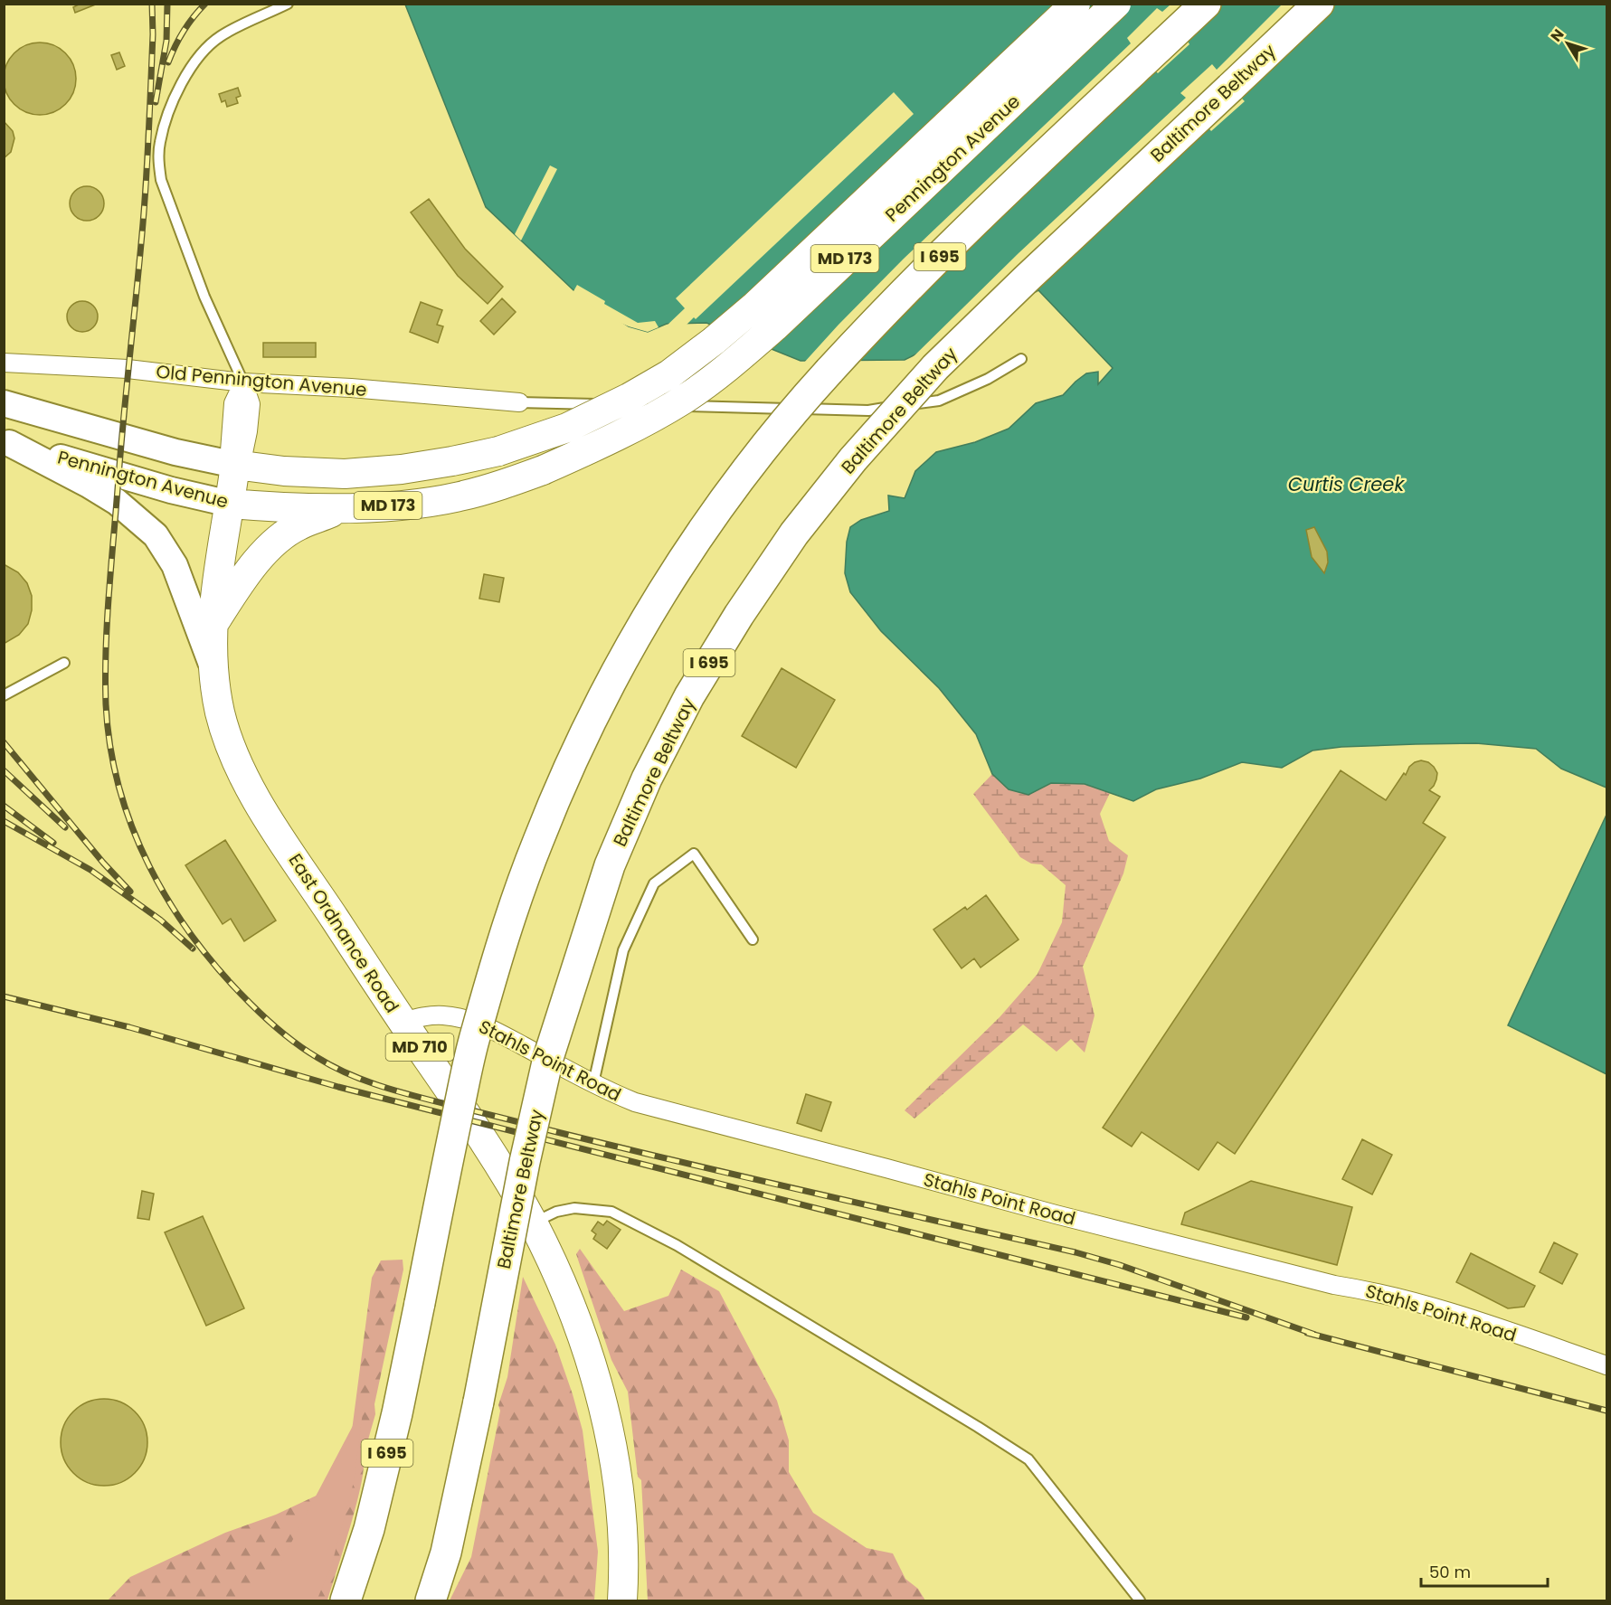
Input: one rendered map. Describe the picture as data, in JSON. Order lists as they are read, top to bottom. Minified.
{"streets":{"highway":["Baltimore Beltway","I 695"],"main road":["Pennington Avenue","MD 173","East Ordnance Road","MD 710"],"street":["Old Pennington Avenue","Stahls Point Road"]},"crossings":[["Pennington Avenue","East Ordnance Road"],["Old Pennington Avenue","East Ordnance Road"],["East Ordnance Road","Stahls Point Road"]],"water":["Curtis Creek"],"scale_bar":"50 m","north":"top left"}
